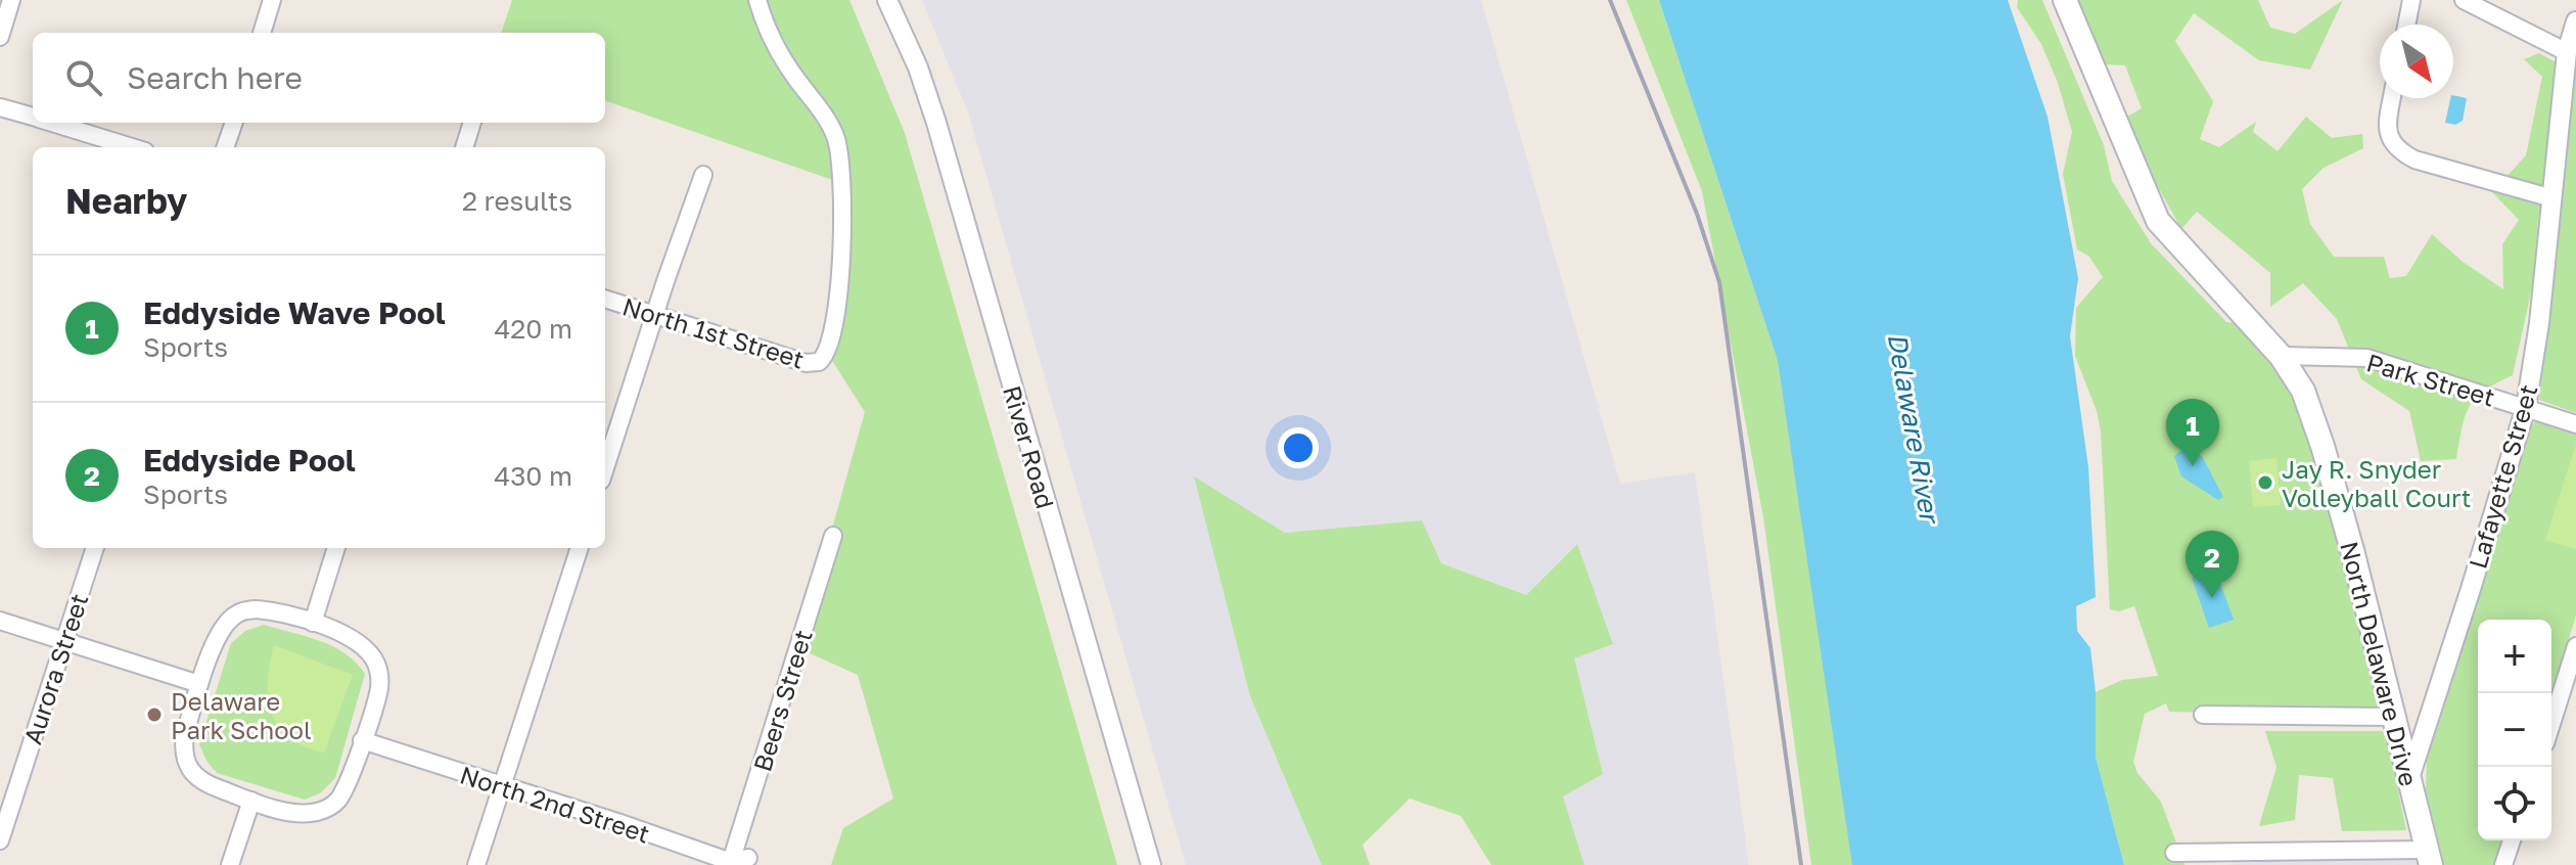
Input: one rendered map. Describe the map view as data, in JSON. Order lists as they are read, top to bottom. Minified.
{"streets":{"main road":["North Delaware Drive"],"street":["North 1st Street","Park Street","River Road","Lafayette Street","Aurora Street","Beers Street","North 2nd Street"]},"crossings":[["Park Street","Lafayette Street"],["Park Street","North Delaware Drive"],["Lafayette Street","North Delaware Drive"],["Beers Street","North 2nd Street"]],"water":["Delaware River"],"places":["Jay R. Snyder Volleyball Court","Delaware Park School"],"north":"bottom right","page":{"search":"Search here","heading":["Nearby","2 results"],"list":[{"mark":"1","name":"Eddyside Wave Pool","note":"Sports","value":"420 m"},{"mark":"2","name":"Eddyside Pool","note":"Sports","value":"430 m"}],"pins":["1","2"],"map_buttons":["+","−"]}}
